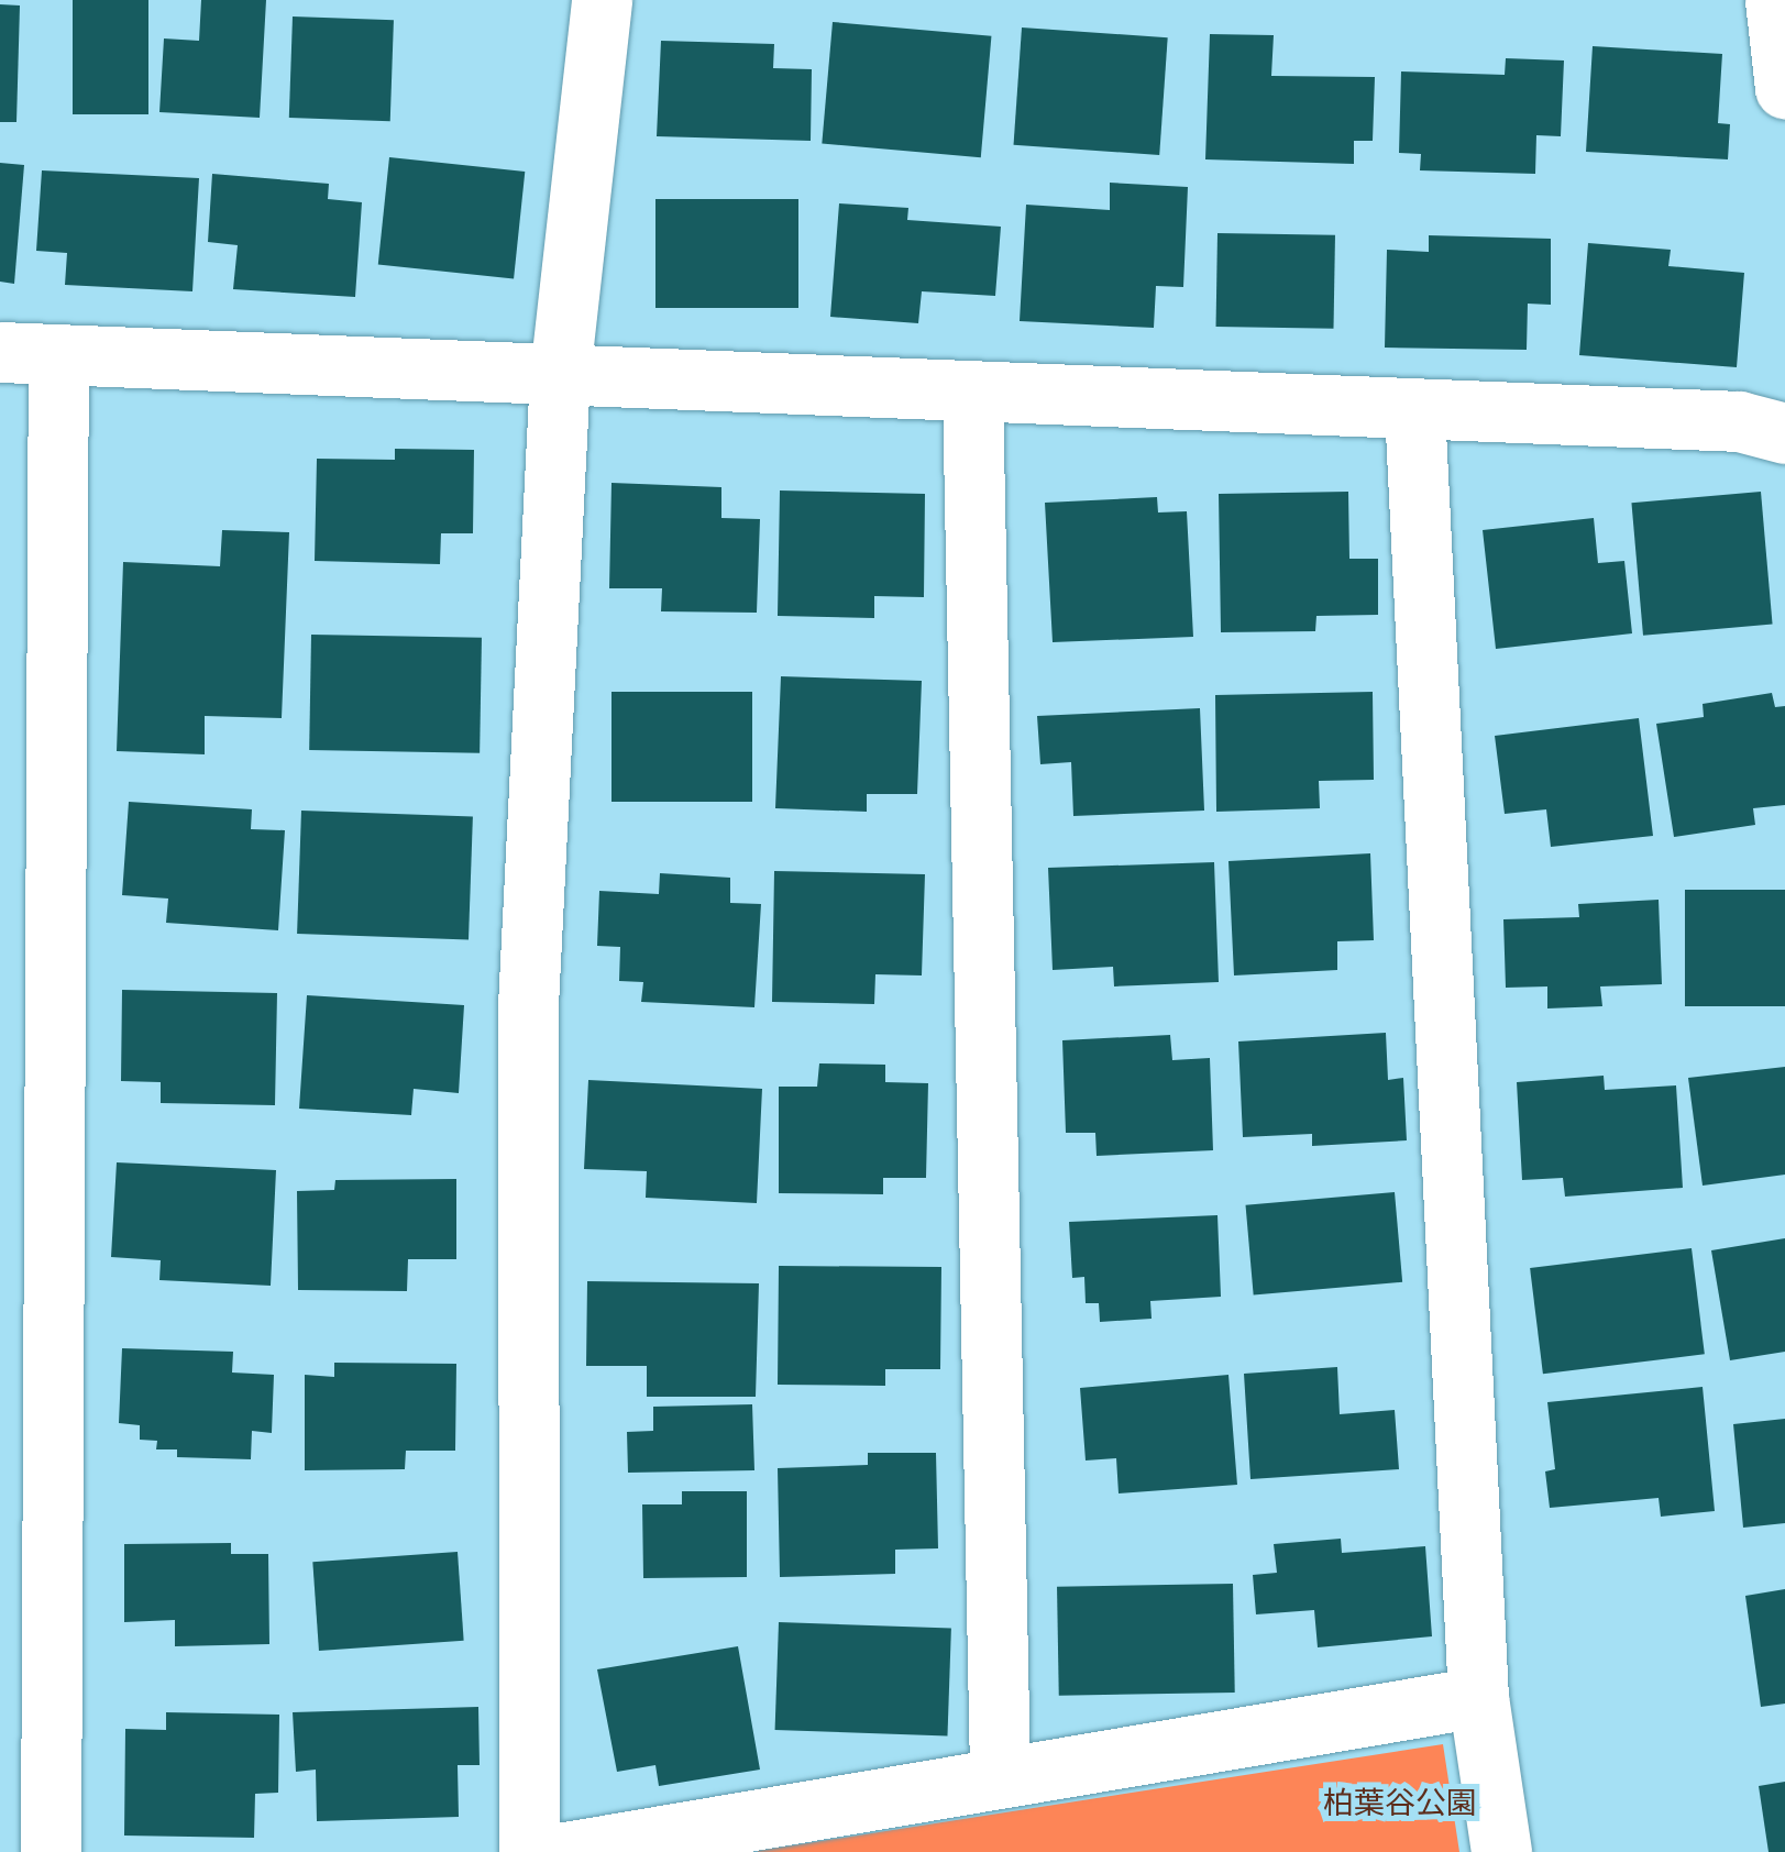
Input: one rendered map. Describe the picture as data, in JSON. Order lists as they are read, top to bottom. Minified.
{"parks":["柏葉谷公園"]}
